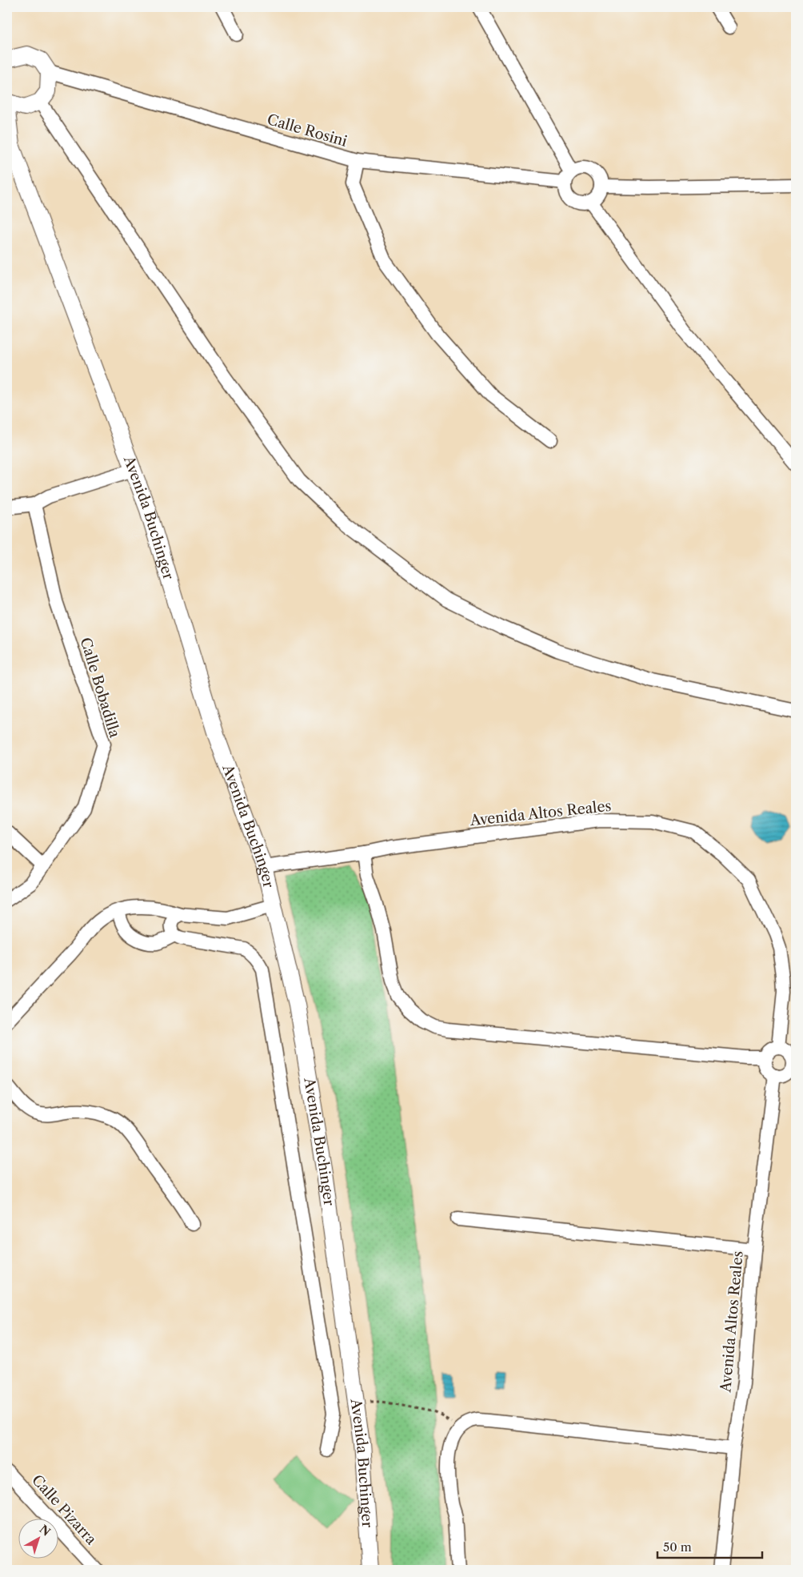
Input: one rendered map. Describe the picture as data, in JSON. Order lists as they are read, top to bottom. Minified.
{"streets":{"street":["Calle Rosini","Avenida Buchinger","Calle Bobadilla","Avenida Altos Reales","Calle Pizarra"]},"crossings":[["Avenida Buchinger","Avenida Altos Reales"]],"scale_bar":"50 m","north":"top right"}
